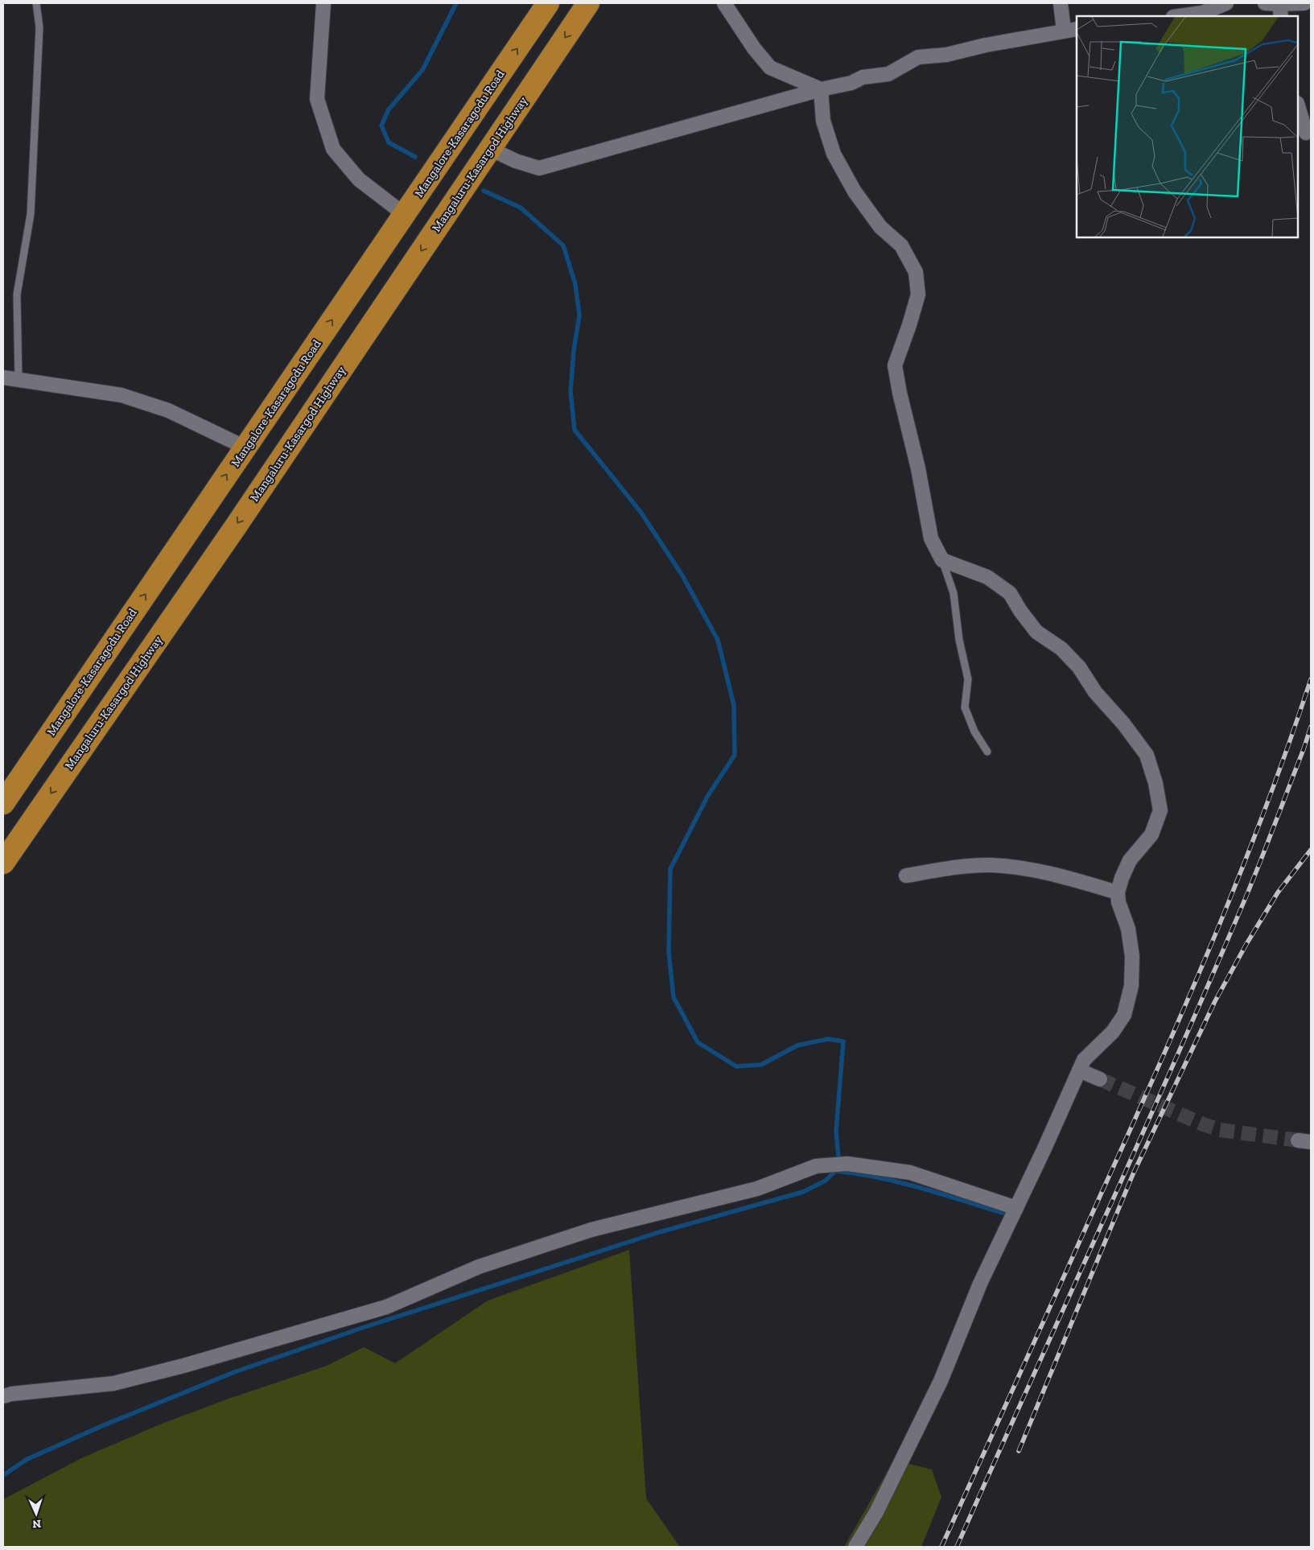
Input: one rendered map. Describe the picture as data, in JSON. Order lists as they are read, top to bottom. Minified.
{"streets":{"highway":["Mangalore-Kasaragodu Road","Mangaluru-Kasargod Highway"]},"one_way":["Mangalore-Kasaragodu Road","Mangaluru-Kasargod Highway"],"north":"bottom"}
